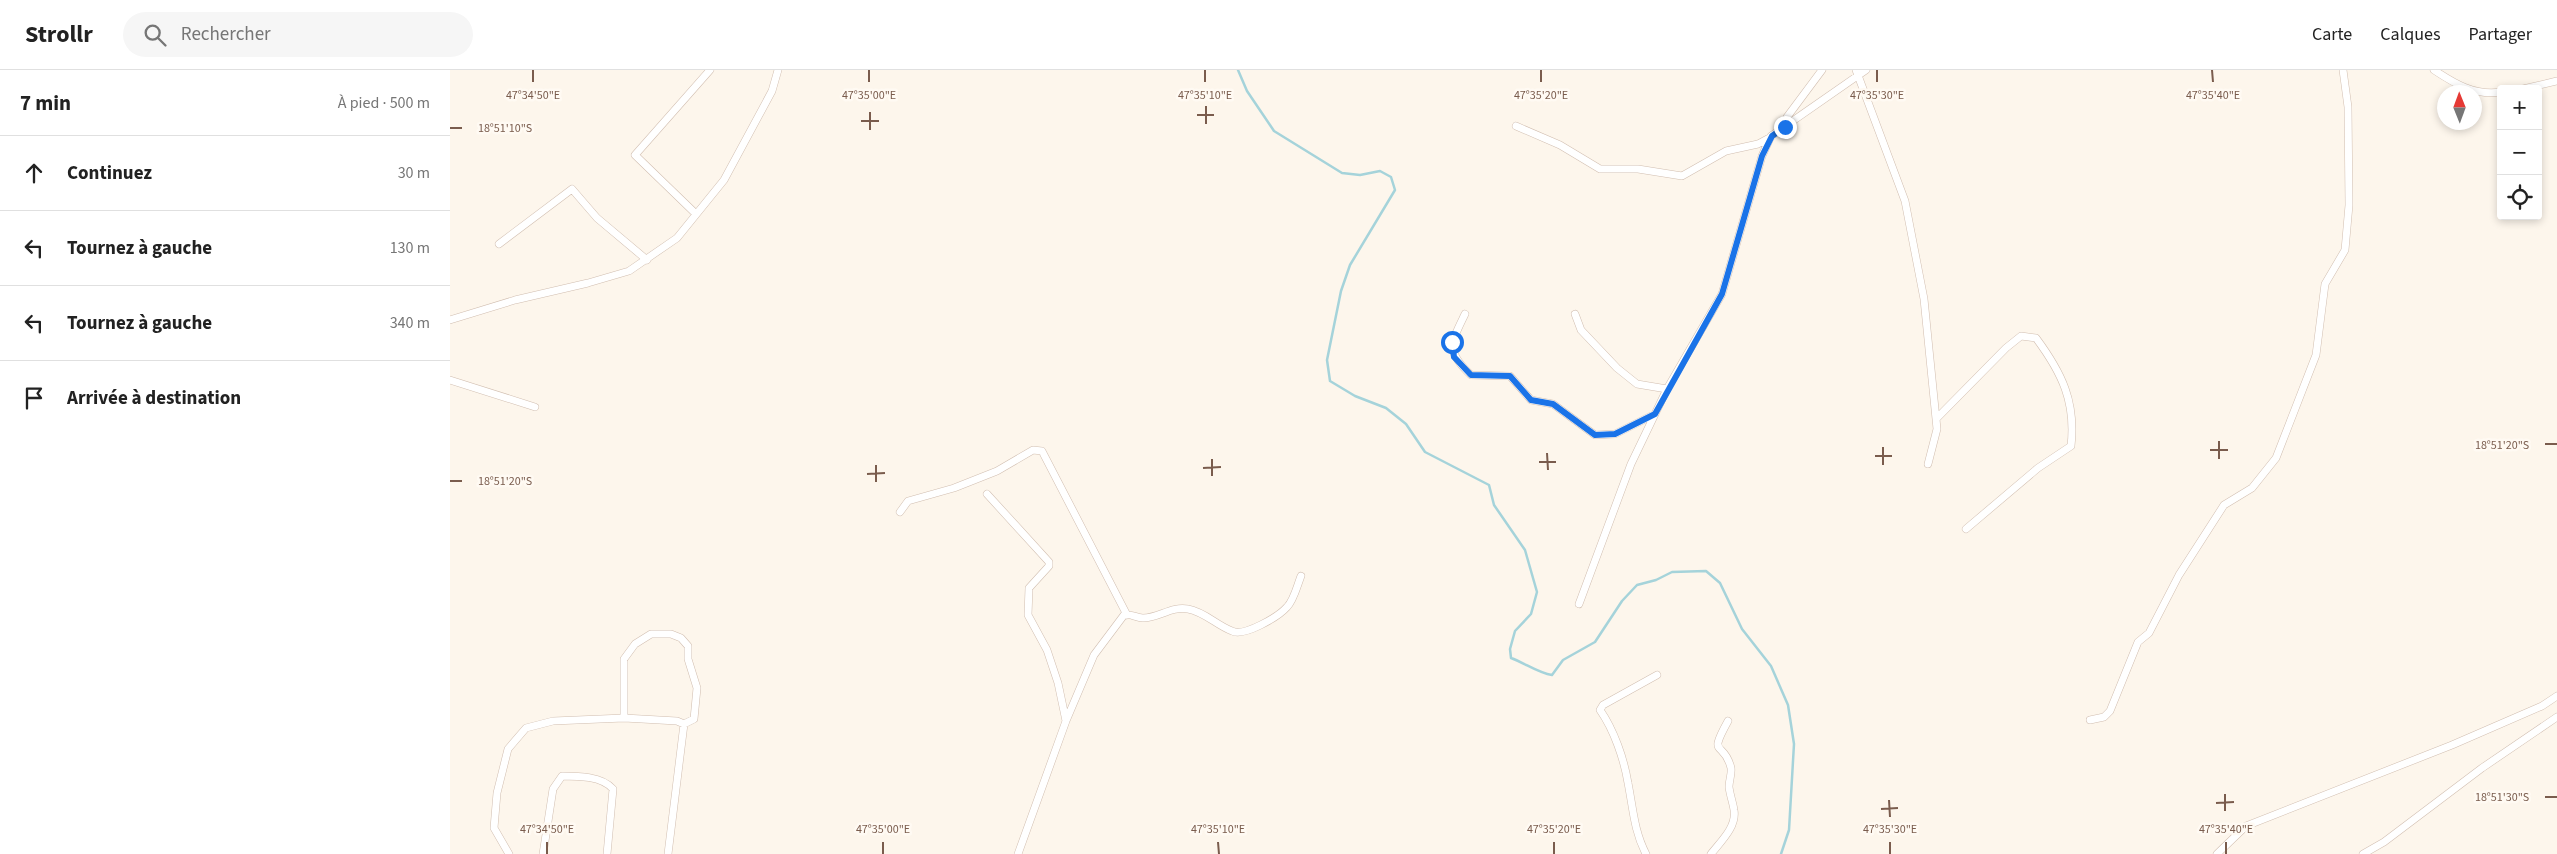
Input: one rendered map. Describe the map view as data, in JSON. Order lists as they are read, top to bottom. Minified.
{"north":"top","page":{"header":"Strollr","search":"Rechercher","nav":["Carte","Calques","Partager"],"heading":["7 min","À pied · 500 m"],"map_buttons":["+","−"],"list":[["Continuez","30 m"],["Tournez à gauche","130 m"],["Tournez à gauche","340 m"],"Arrivée à destination"]},"coordinates":["47°34'50\"E","47°35'00\"E","47°35'10\"E","47°35'20\"E","47°35'30\"E","47°35'40\"E","18°51'10\"S","18°51'20\"S","18°51'30\"S"]}
